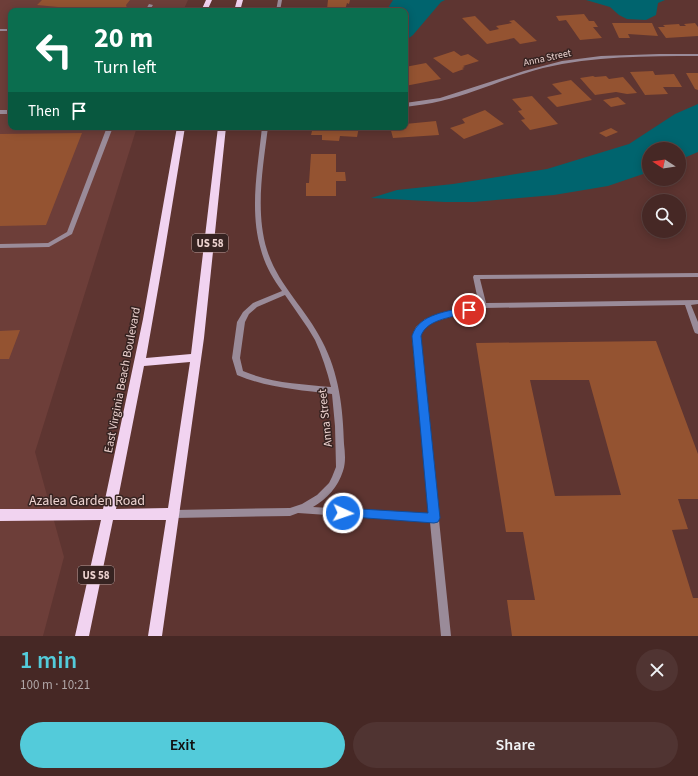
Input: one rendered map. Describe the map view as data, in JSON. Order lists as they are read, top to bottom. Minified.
{"streets":{"main road":["US 58","East Virginia Beach Boulevard","Azalea Garden Road"],"street":["Anna Street"]},"crossings":[["Anna Street","US 58"],["Anna Street","Azalea Garden Road"],["US 58","Azalea Garden Road"],["East Virginia Beach Boulevard","Azalea Garden Road"]],"north":"left","page":{"turn":["20 m","Turn left"],"then":"Then","heading":["1 min","100 m · 10:21"],"buttons":["Exit","Share"]}}
